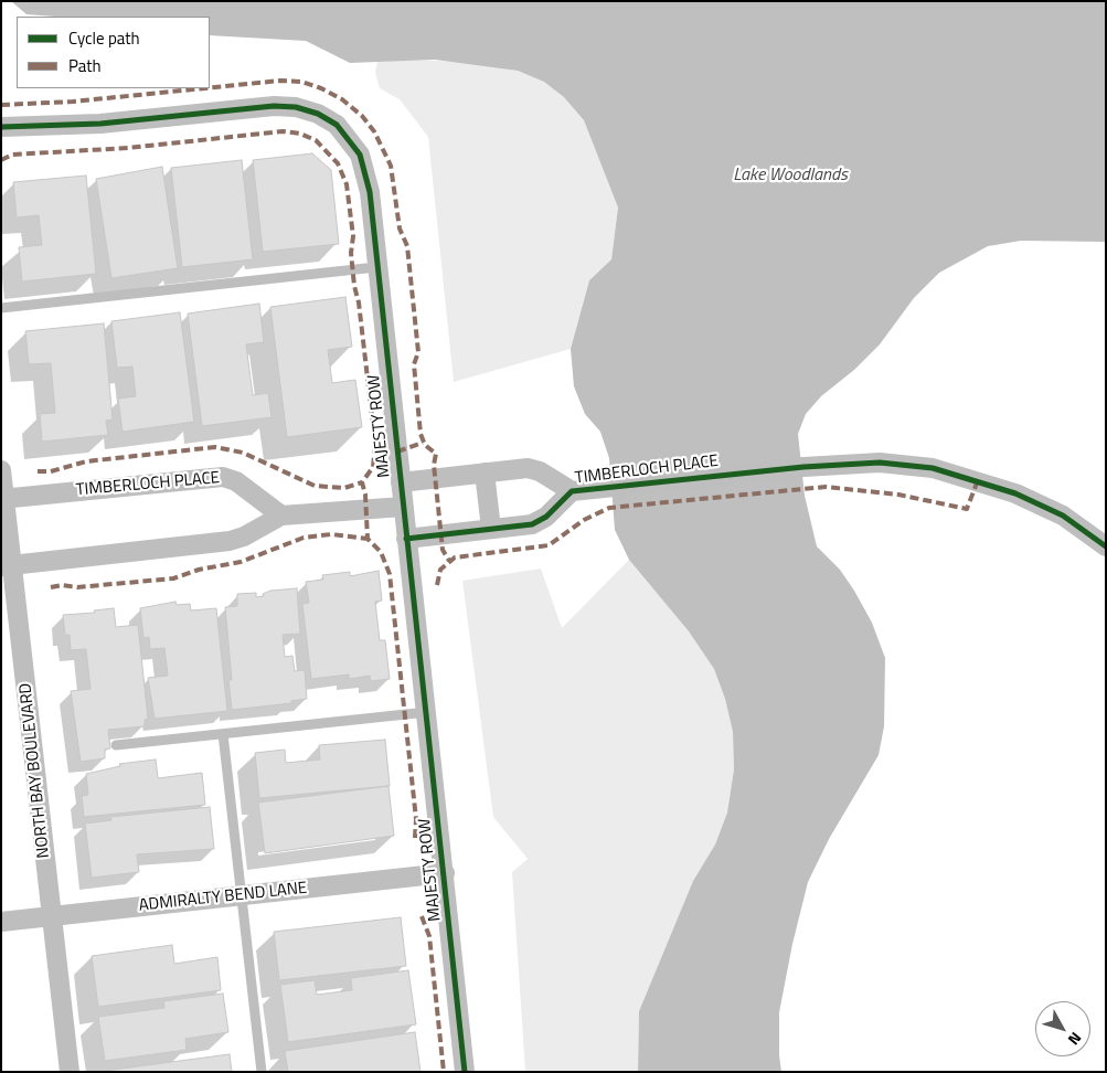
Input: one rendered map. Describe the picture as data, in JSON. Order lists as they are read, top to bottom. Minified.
{"streets":{"street":["MAJESTY ROW","TIMBERLOCH PLACE","NORTH BAY BOULEVARD","ADMIRALTY BEND LANE"]},"crossings":[["MAJESTY ROW","TIMBERLOCH PLACE"],["MAJESTY ROW","ADMIRALTY BEND LANE"],["TIMBERLOCH PLACE","NORTH BAY BOULEVARD"],["NORTH BAY BOULEVARD","ADMIRALTY BEND LANE"]],"water":["Lake Woodlands"],"legend":["Cycle path","Path"],"north":"bottom right"}
